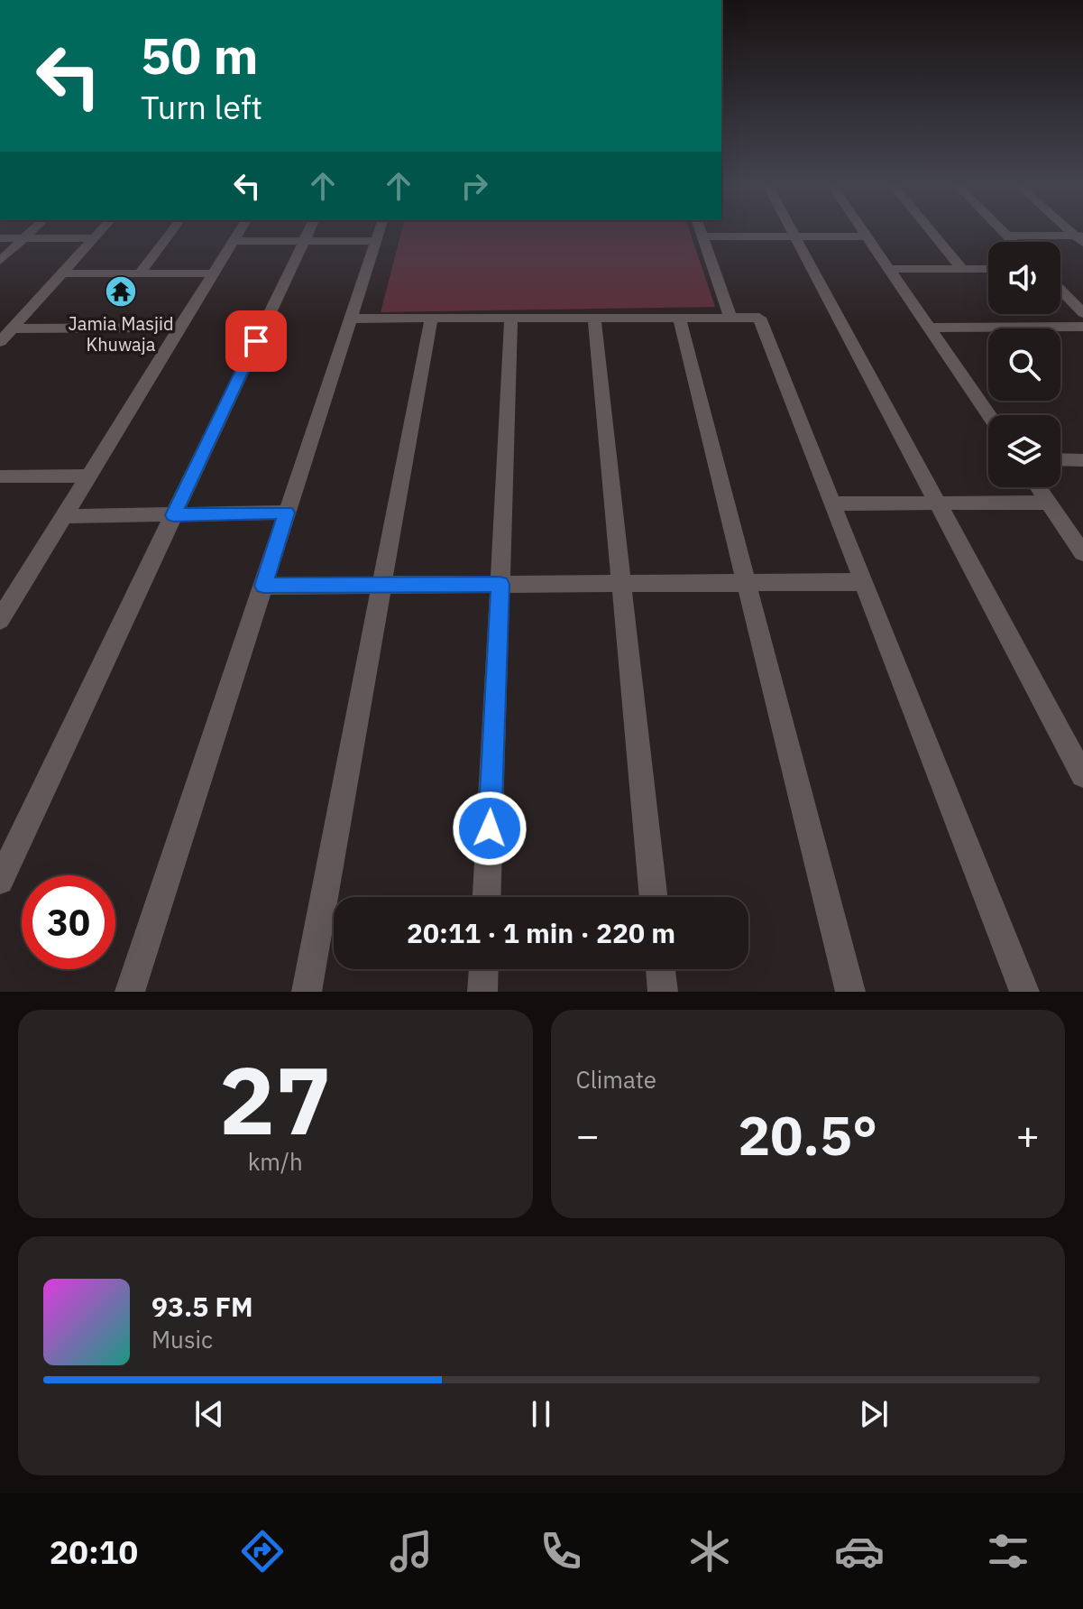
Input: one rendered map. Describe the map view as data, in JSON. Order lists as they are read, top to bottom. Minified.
{"places":{"temple":["Jamia Masjid Khuwaja"]},"page":{"turn":["50 m","Turn left"],"limit":"30","trip":"20:11 · 1 min · 220 m","tile":[["27","km/h"],"Climate"],"heat":["−","20.5°","+"],"song":["93.5 FM","Music"],"tabs":"20:10"}}
